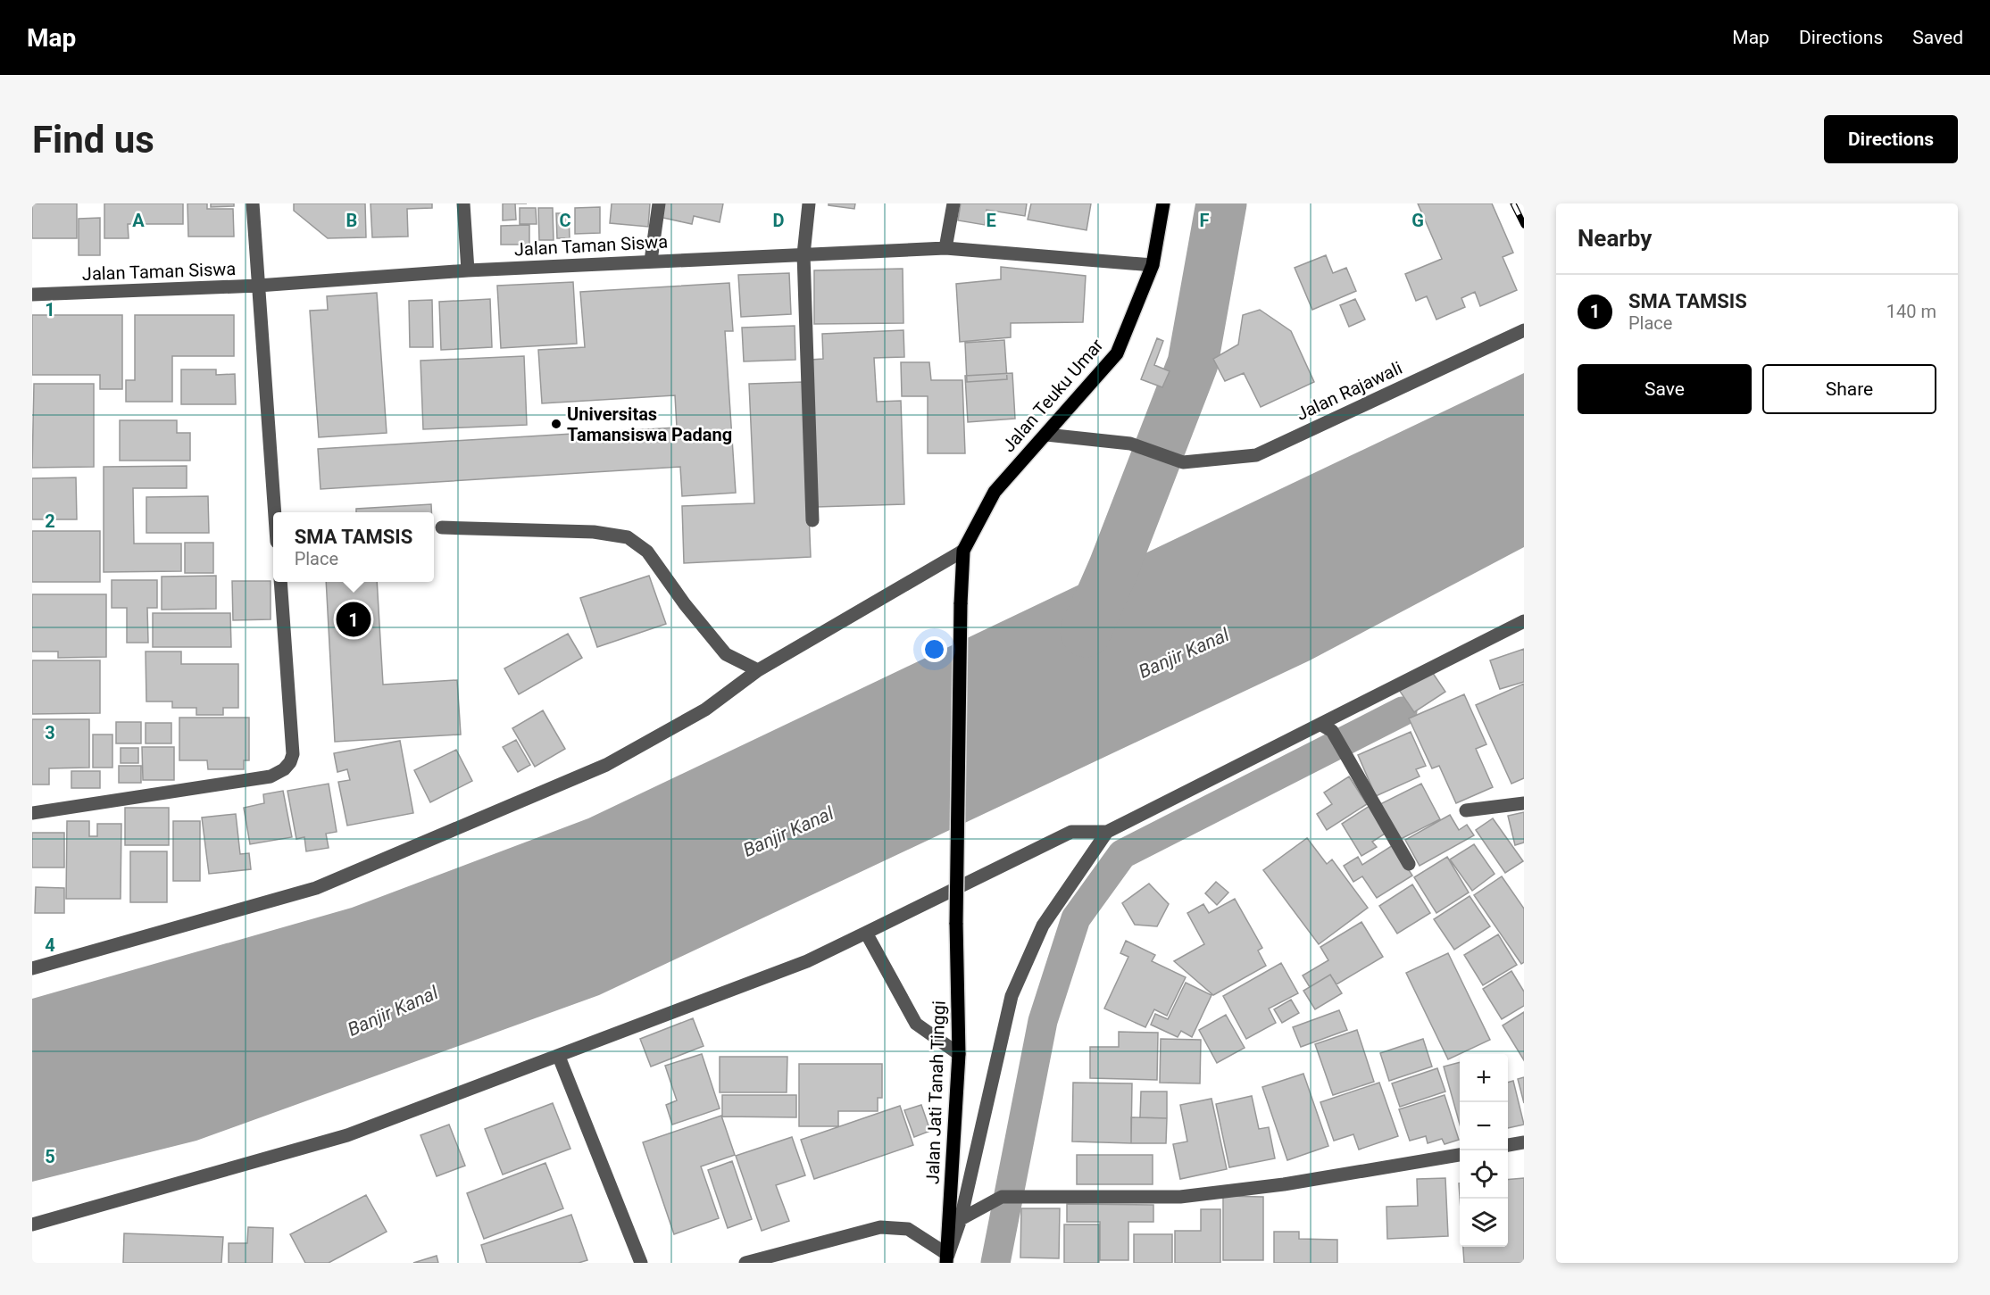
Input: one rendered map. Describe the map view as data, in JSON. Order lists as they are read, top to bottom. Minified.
{"streets":{"main road":["Jalan Teuku Umar","Jalan Jati Tanah Tinggi"],"street":["Jalan Taman Siswa","Jalan Rajawali"]},"crossings":[["Jalan Taman Siswa","Jalan Teuku Umar"],["Jalan Rajawali","Jalan Teuku Umar"],["Jalan Teuku Umar","Jalan Jati Tanah Tinggi"]],"water":["Banjir Kanal"],"places":["Universitas Tamansiswa Padang"],"page":{"header":"Map","nav":["Map","Directions","Saved"],"buttons":["Directions",["Save","Share"]],"title":"Find us","heading":"Nearby","list":[{"mark":"1","name":"SMA TAMSIS","note":"Place","value":"140 m"}],"popup":["SMA TAMSIS","Place"],"pins":"1","map_buttons":["+","−"]},"grid":{"columns":["A","B","C","D","E","F","G"],"rows":["1","2","3","4","5"]}}
